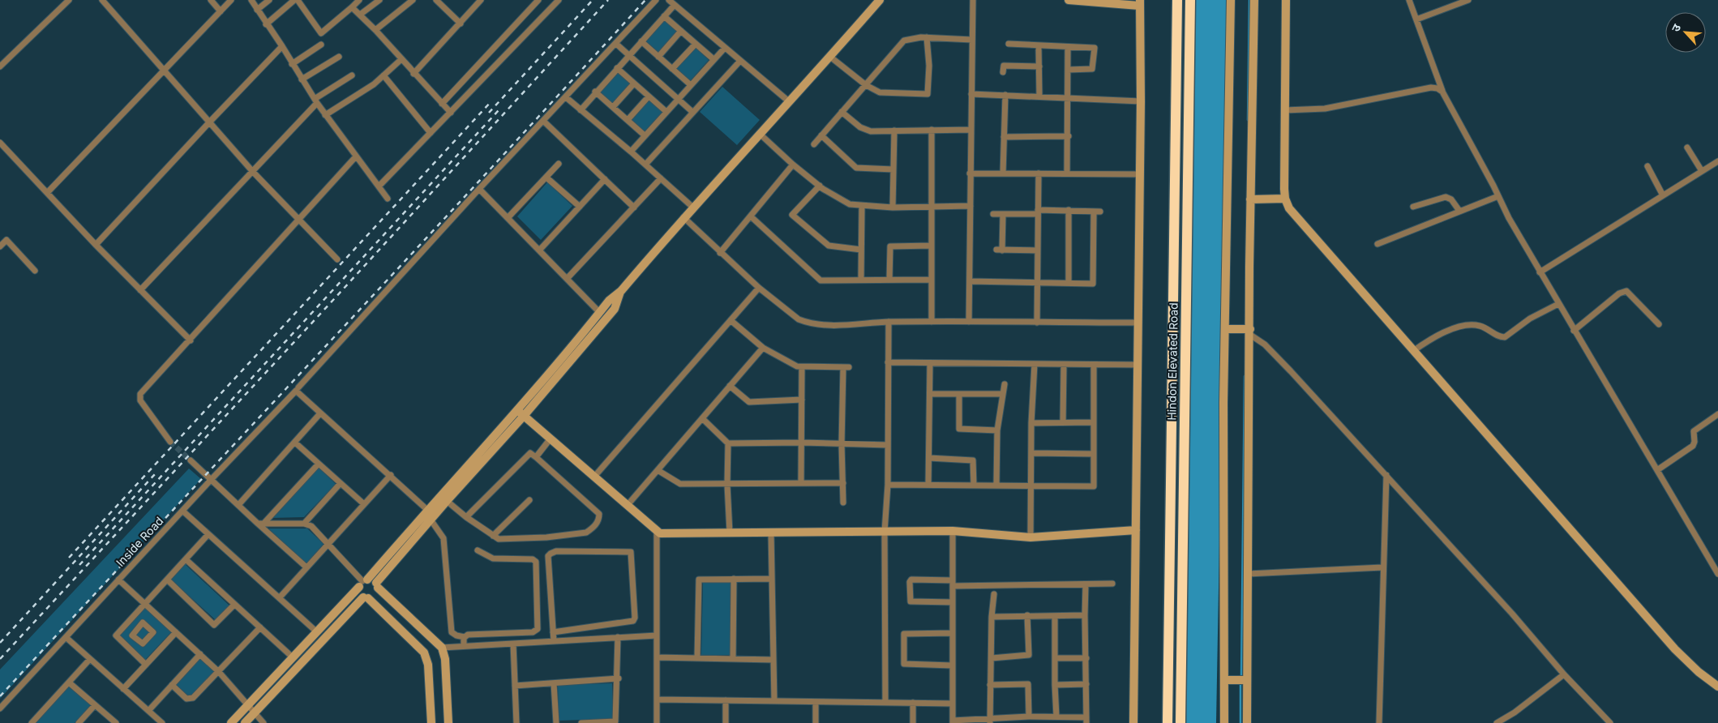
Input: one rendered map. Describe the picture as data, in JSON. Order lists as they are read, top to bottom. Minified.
{"streets":{"highway":["Hindon Elevated Road"],"street":["Inside Road"]},"north":"top left"}
